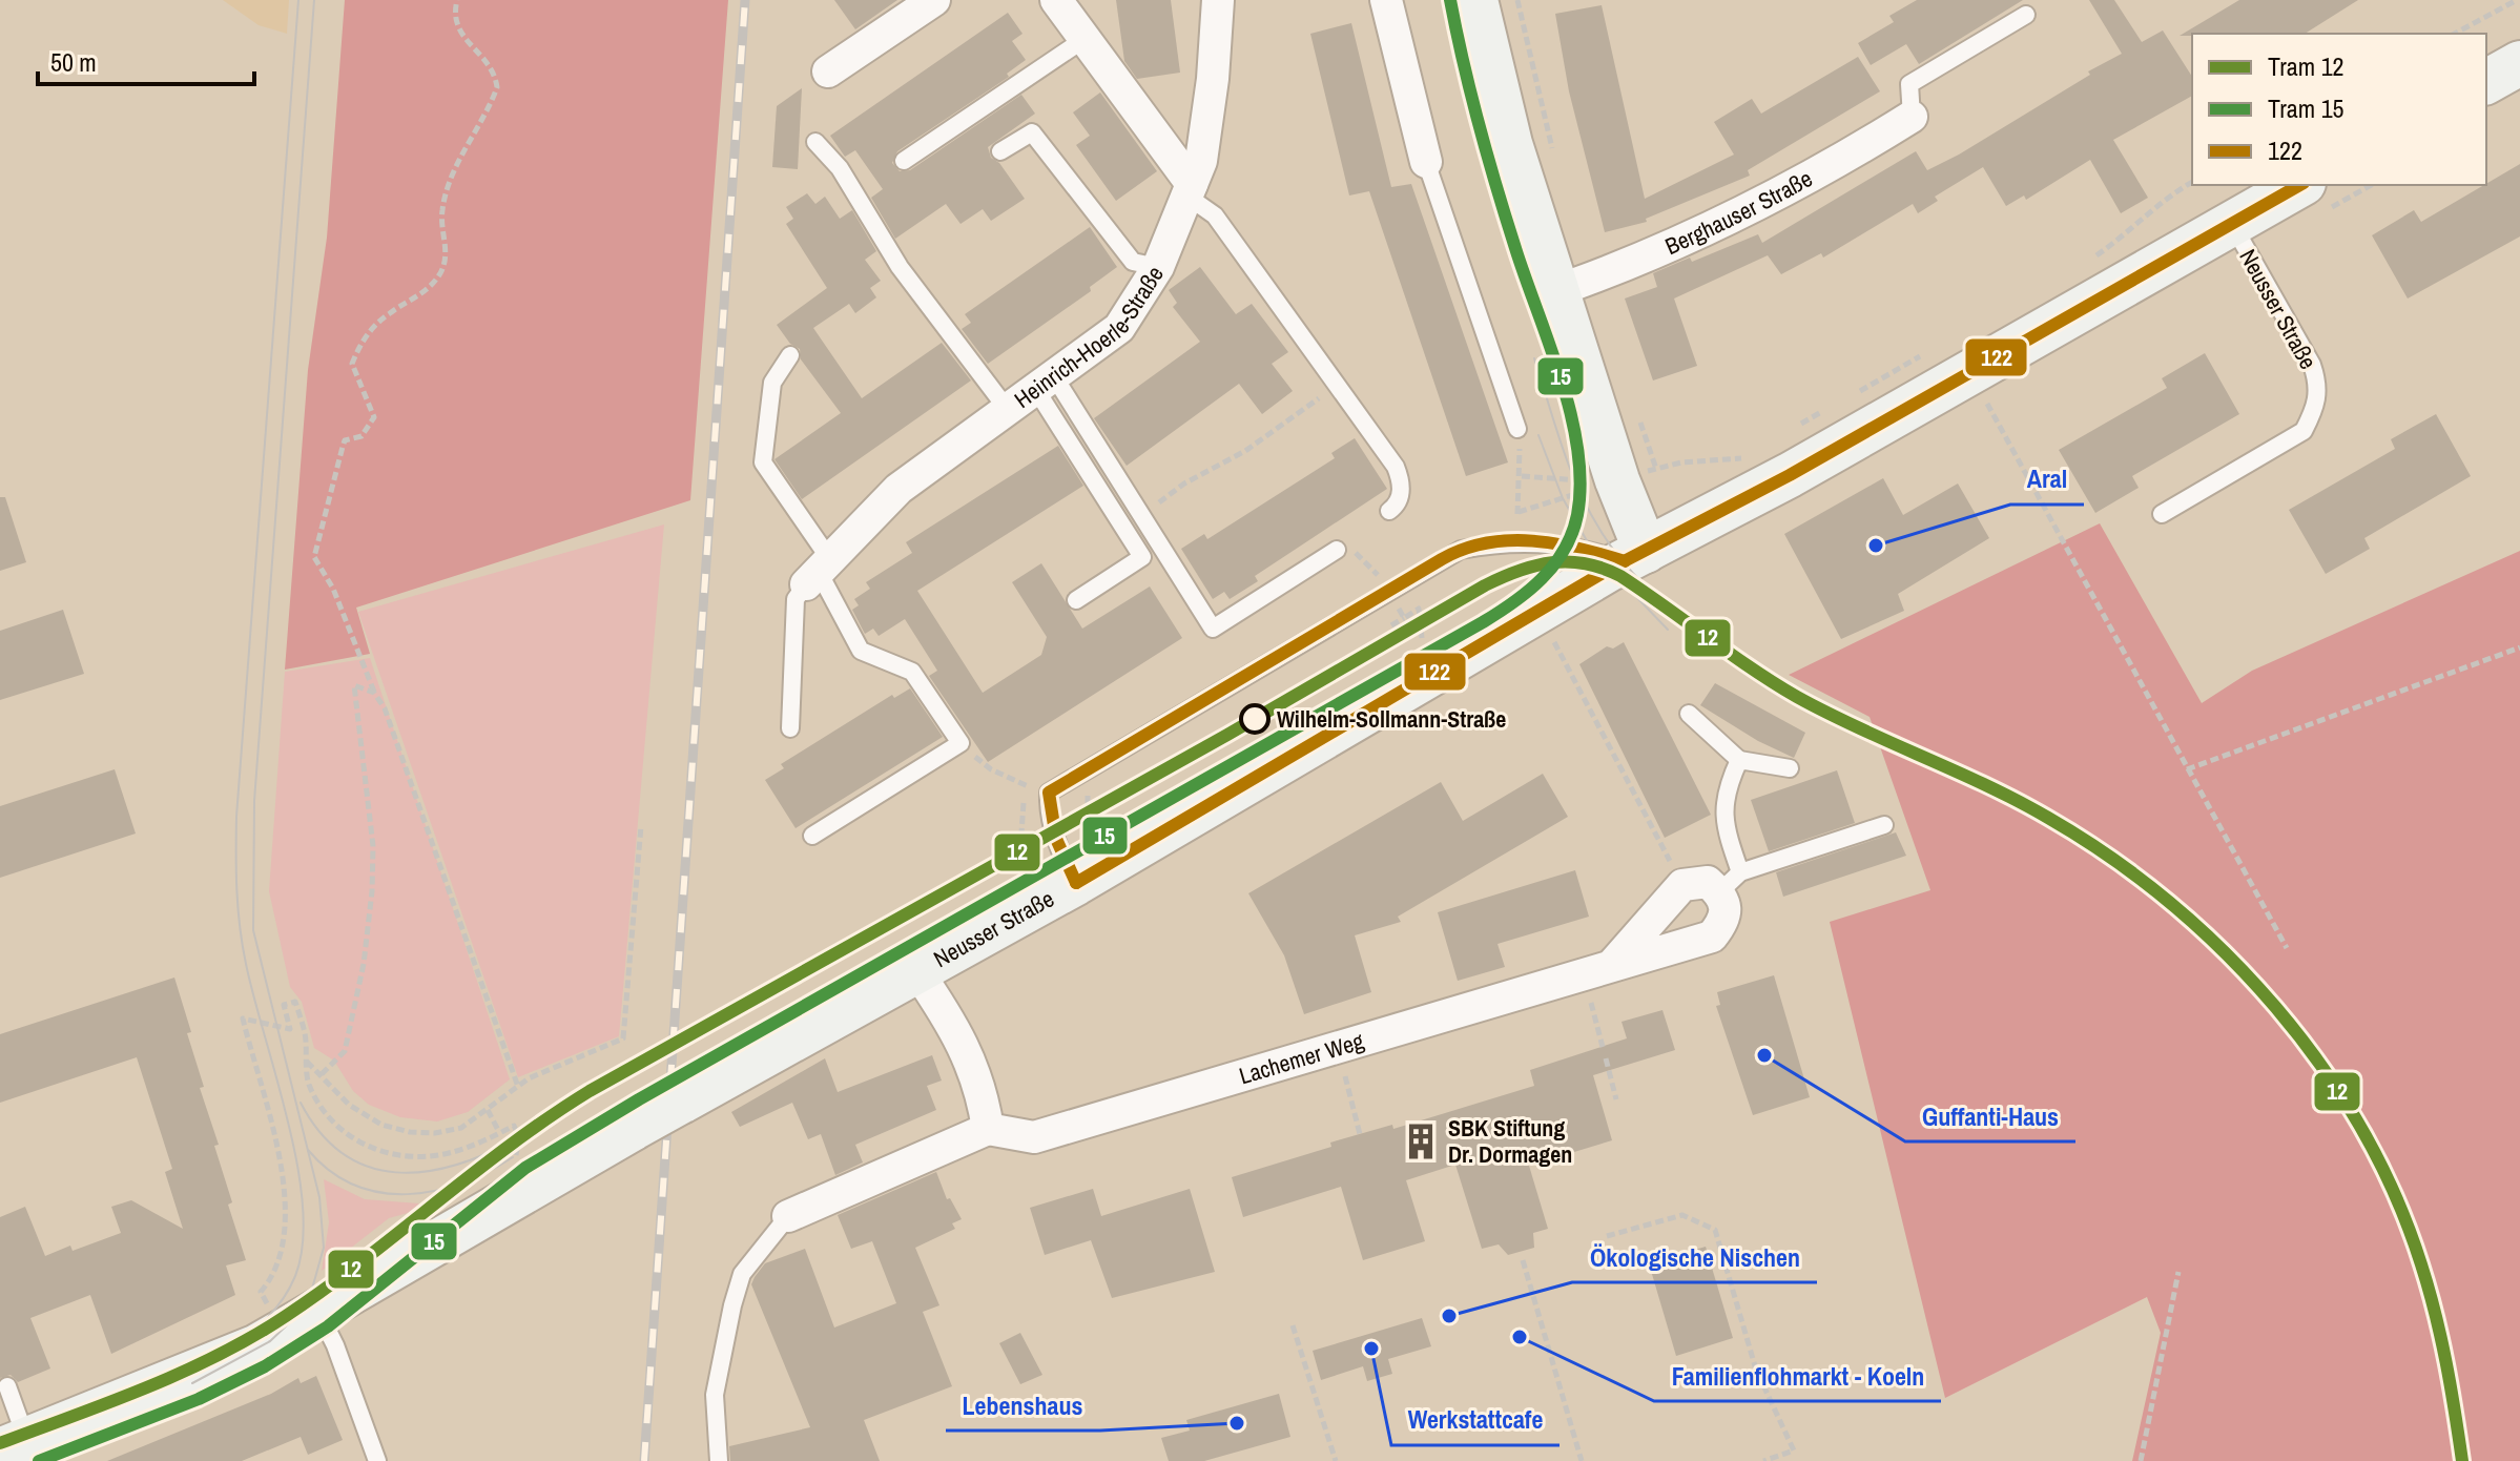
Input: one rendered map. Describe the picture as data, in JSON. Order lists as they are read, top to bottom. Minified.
{"streets":{"main road":["Neusser Straße"],"street":["Berghauser Straße","Heinrich-Hoerle-Straße","Lachemer Weg"]},"places":{"other":["Aral","Wilhelm-Sollmann-Straße","Guffanti-Haus","Ökologische Nischen","Familienflohmarkt - Koeln","Werkstattcafe","Lebenshaus"],"building":["SBK Stiftung Dr. Dormagen"]},"lines":["tram line 15","transit line 122","tram line 12"],"legend":["Tram 12","Tram 15","122"],"scale_bar":"50 m"}
